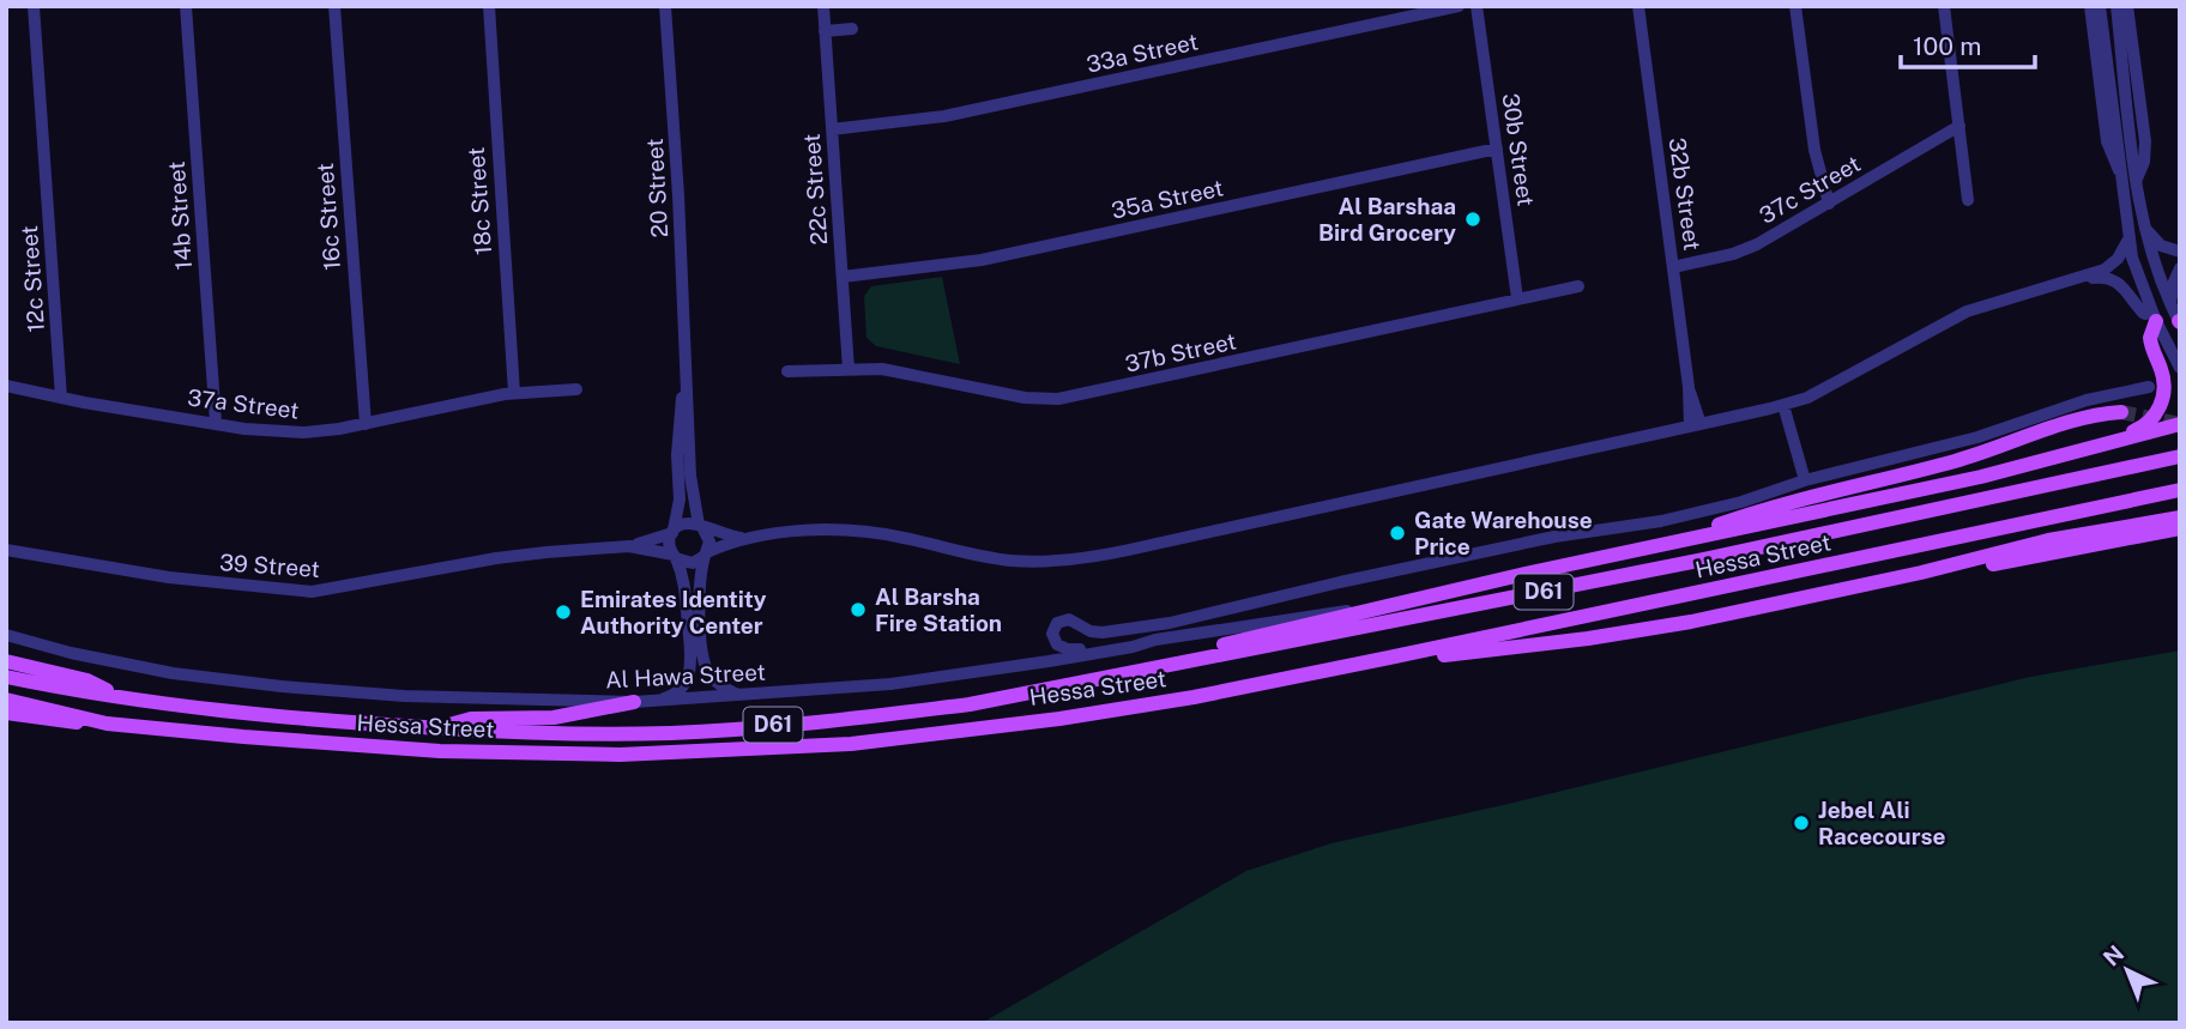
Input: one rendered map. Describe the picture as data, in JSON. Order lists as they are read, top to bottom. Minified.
{"streets":{"main road":["Hessa Street","D61"],"street":["33a Street","30b Street","20 Street","22c Street","37c Street","32b Street","35a Street","18c Street","14b Street","16c Street","12c Street","37b Street","37a Street","39 Street","Al Hawa Street"]},"crossings":[["33a Street","22c Street"],["30b Street","35a Street"],["30b Street","37b Street"],["20 Street","39 Street"],["22c Street","35a Street"],["22c Street","37b Street"],["37c Street","32b Street"],["18c Street","37a Street"],["14b Street","37a Street"],["16c Street","37a Street"],["12c Street","37a Street"],["Hessa Street","D61"],["Hessa Street","Al Hawa Street"]],"places":["Al Barshaa Bird Grocery","Gate Warehouse Price","Al Barsha Fire Station","Emirates Identity Authority Center","Jebel Ali Racecourse"],"scale_bar":"100 m","north":"top left"}
